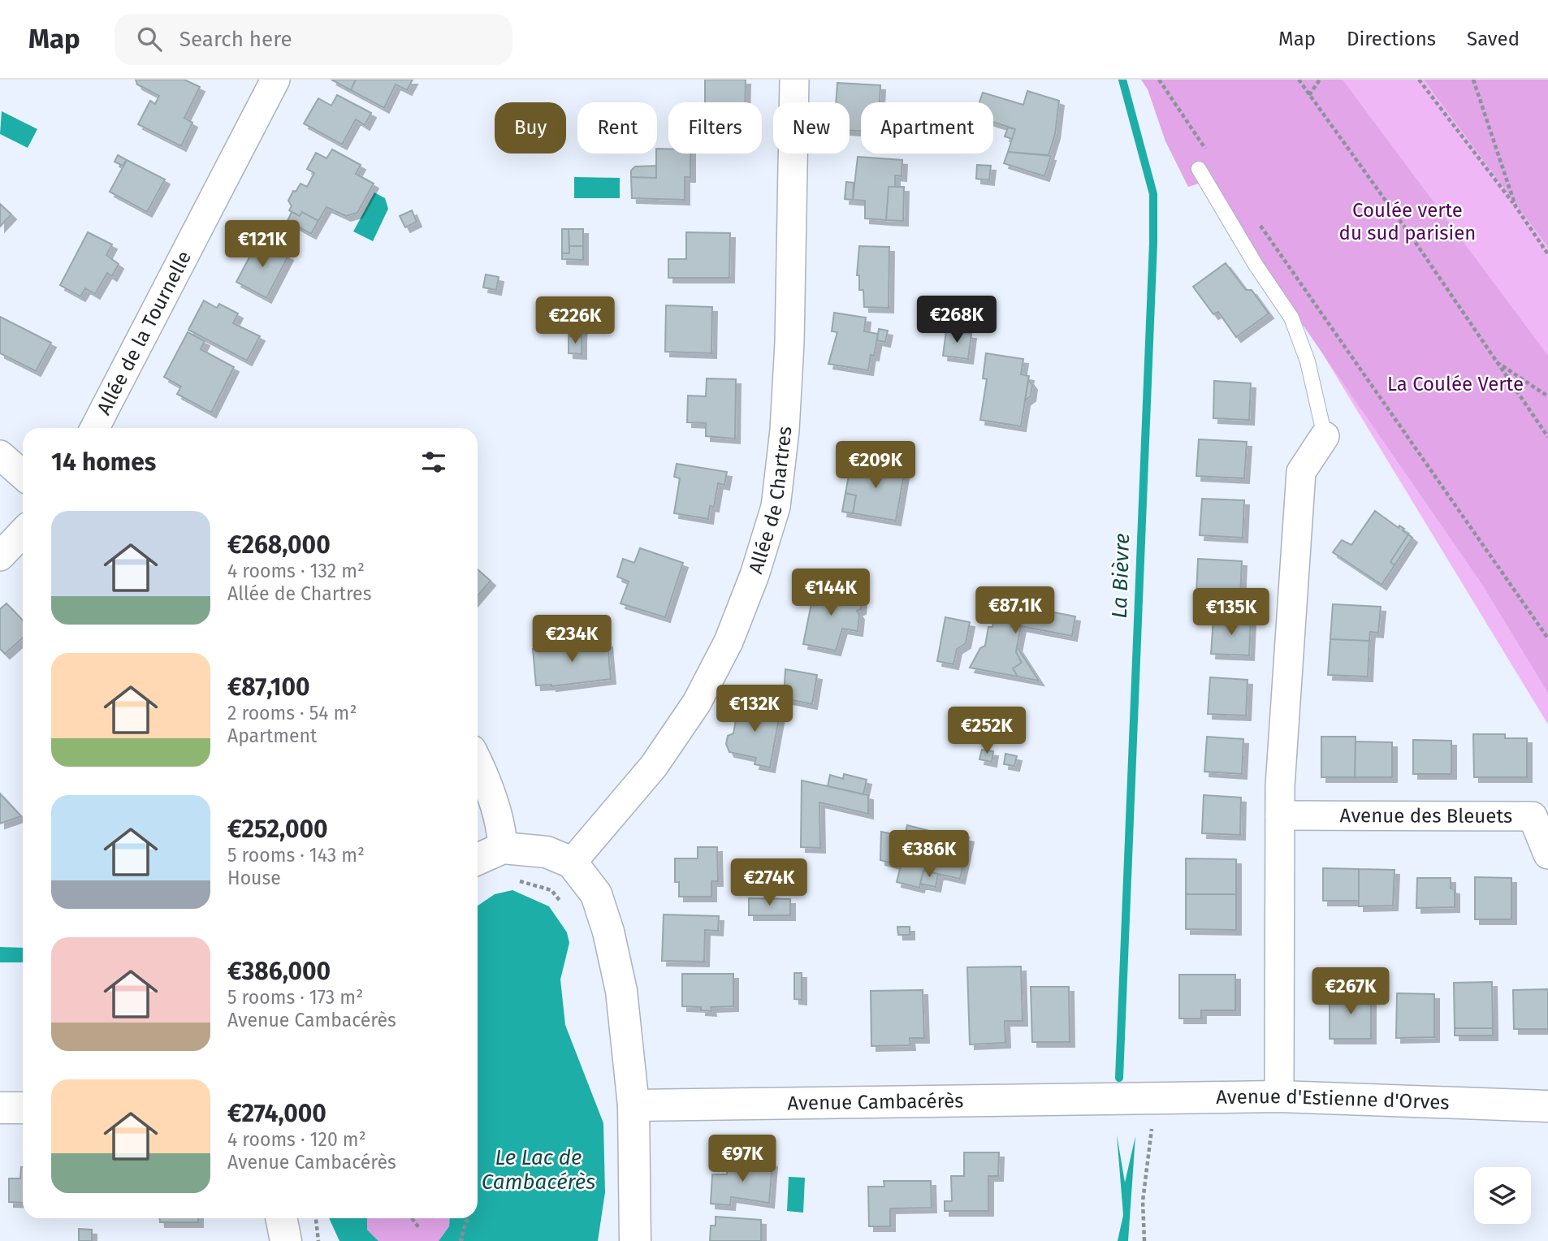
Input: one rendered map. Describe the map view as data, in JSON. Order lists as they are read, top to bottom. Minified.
{"streets":{"street":["Allée de la Tournelle","Allée de Chartres","Avenue des Bleuets","Avenue d'Estienne d'Orves","Avenue Cambacérès"]},"crossings":[["Avenue d'Estienne d'Orves","Avenue Cambacérès"]],"water":["La Bièvre","Le Lac de Cambacérès"],"parks":["Coulée verte du sud parisien","La Coulée Verte"],"page":{"header":"Map","search":"Search here","nav":["Map","Directions","Saved"],"chip":["Buy","Rent","Filters","New","Apartment"],"price":["€121K","€268K","€226K","€209K","€144K","€87.1K","€135K","€234K","€132K","€252K","€386K","€274K","€267K","€97K"],"heading":"14 homes","list":[{"name":"€268,000","note":"4 rooms · 132 m² · Allée de Chartres"},{"name":"€87,100","note":"2 rooms · 54 m² · Apartment"},{"name":"€252,000","note":"5 rooms · 143 m² · House"},{"name":"€386,000","note":"5 rooms · 173 m² · Avenue Cambacérès"},{"name":"€274,000","note":"4 rooms · 120 m² · Avenue Cambacérès"}]}}
